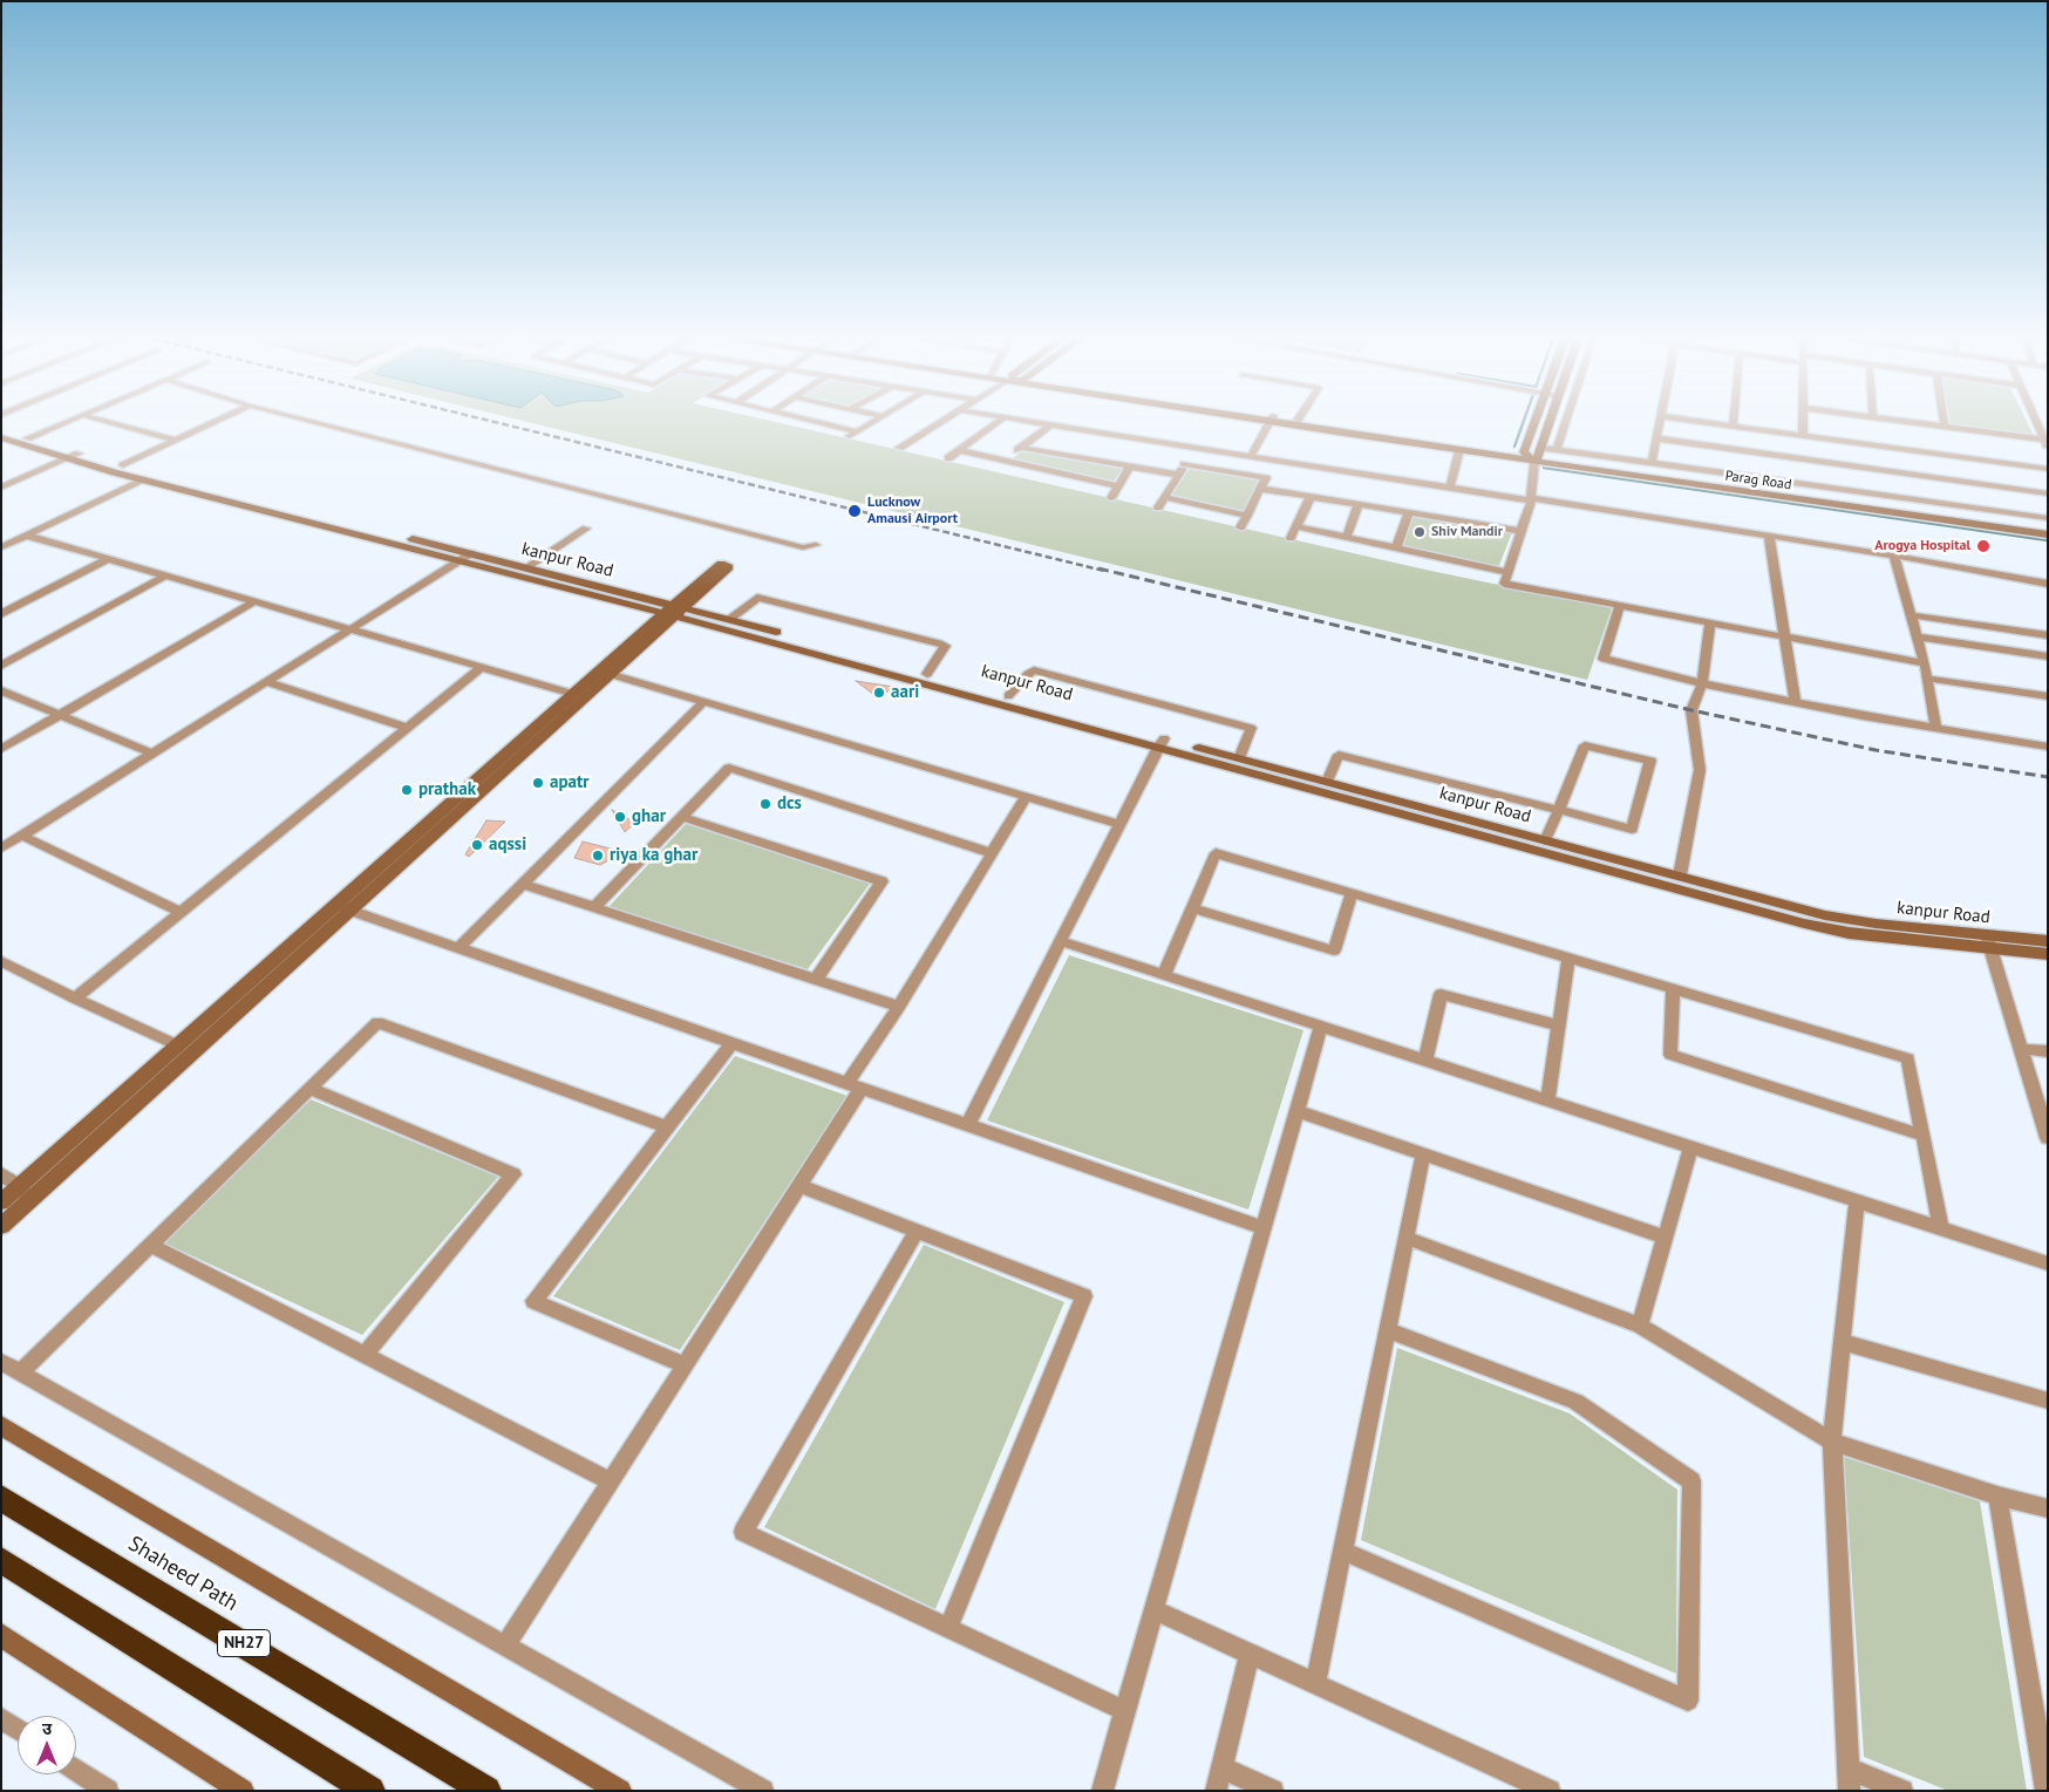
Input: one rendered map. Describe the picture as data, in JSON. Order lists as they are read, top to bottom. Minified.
{"streets":{"highway":["Shaheed Path","NH27"],"street":["Parag Road","kanpur Road"]},"places":["Lucknow Amausi Airport","Shiv Mandir","Arogya Hospital","aari","apatr","prathak","dcs","ghar","aqssi","riya ka ghar"],"north":"top"}
